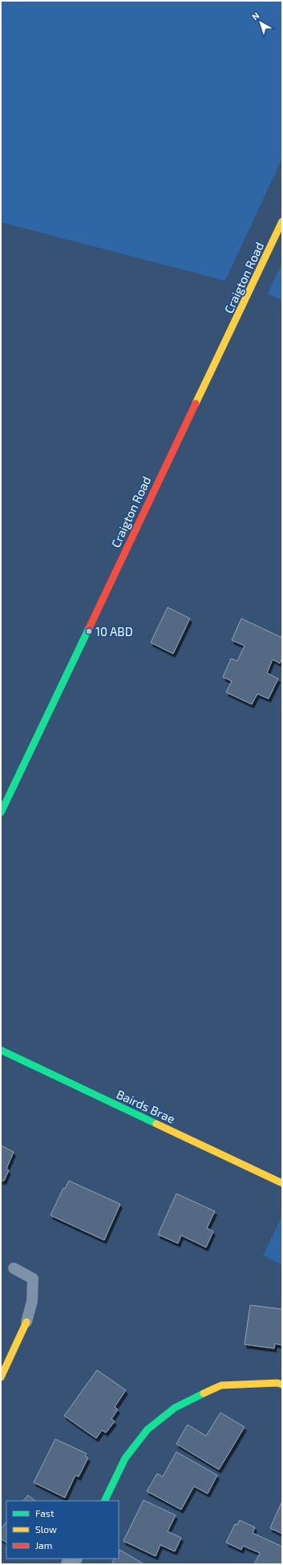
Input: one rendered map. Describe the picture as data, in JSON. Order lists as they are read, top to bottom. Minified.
{"streets":{"street":["Craigton Road","Bairds Brae"]},"places":["10 ABD"],"legend":["Fast","Slow","Jam"],"north":"top left"}
